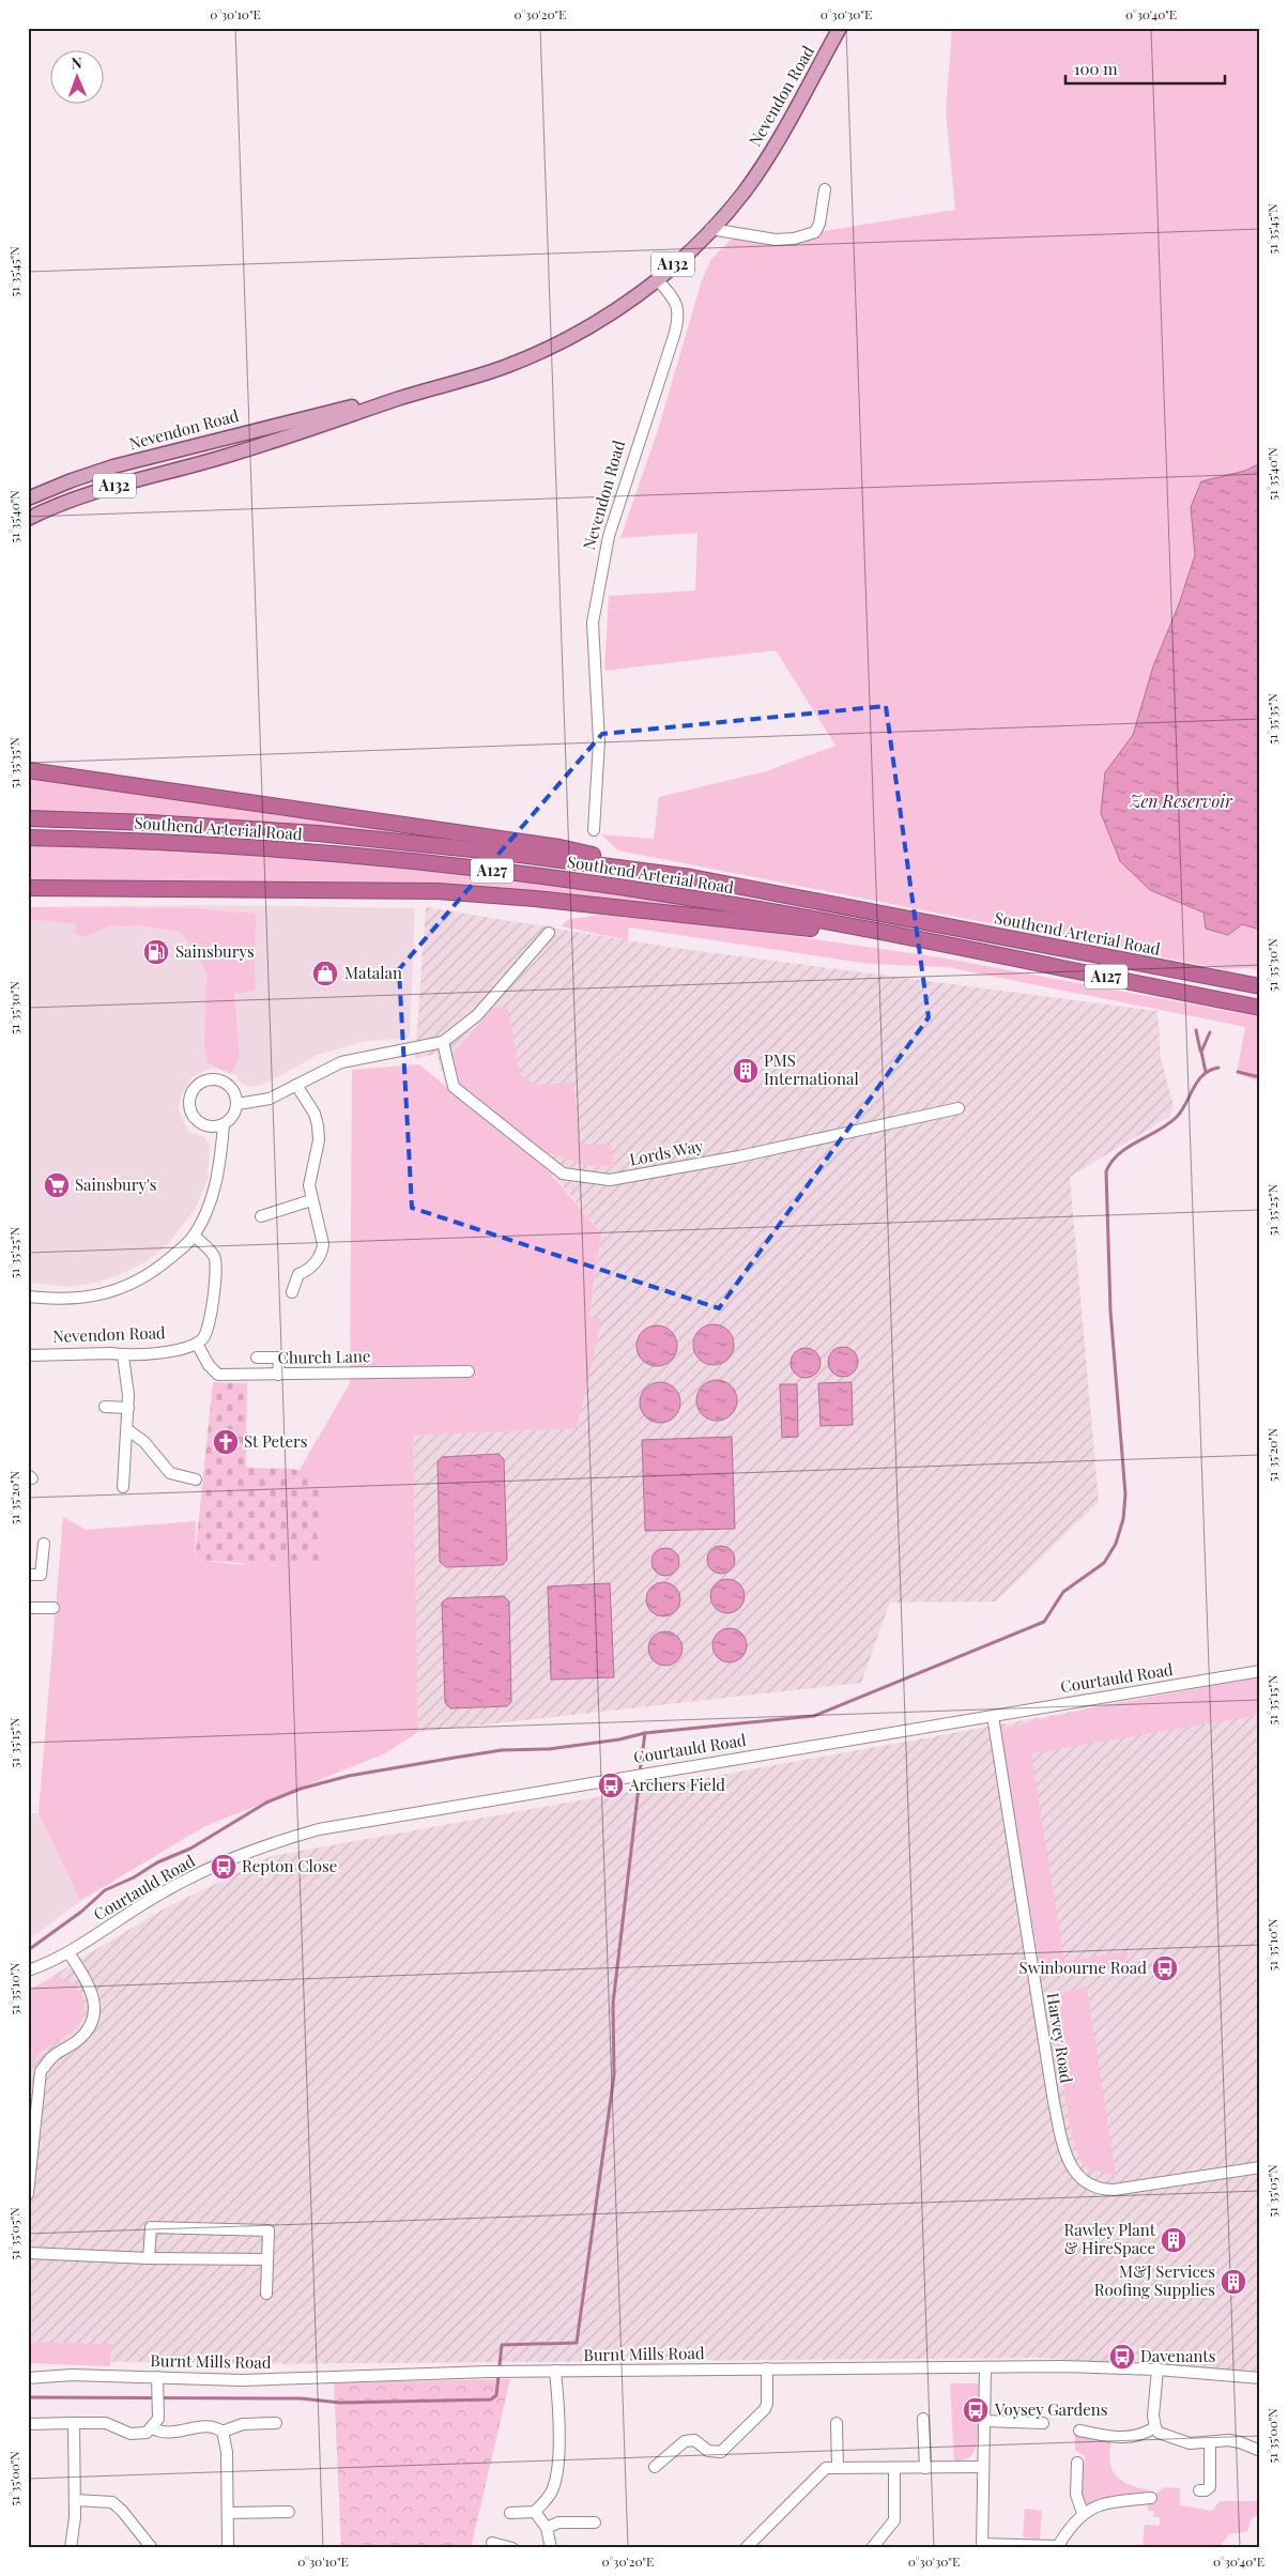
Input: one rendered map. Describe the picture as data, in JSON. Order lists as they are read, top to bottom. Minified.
{"streets":{"highway":["Southend Arterial Road","A127"],"main road":["Nevendon Road","A132"],"street":["Lords Way","Church Lane","Courtauld Road","Harvey Road","Burnt Mills Road"]},"crossings":[["Nevendon Road","Church Lane"],["Southend Arterial Road","A127"],["Courtauld Road","Harvey Road"]],"water":["Zen Reservoir"],"places":{"fuel station":["Sainsburys"],"shop":["Matalan"],"building":["PMS International","Rawley Plant & HireSpace","M&J Services Roofing Supplies"],"supermarket":["Sainsbury's"],"church":["St Peters"],"bus stop":["Archers Field","Repton Close","Swinbourne Road","Davenants","Voysey Gardens"]},"scale_bar":"100 m","north":"top","coordinates":["0°30'10\"E","0°30'20\"E","0°30'30\"E","0°30'40\"E","51°35'45\"N","51°35'40\"N","51°35'35\"N","51°35'30\"N","51°35'25\"N","51°35'20\"N","51°35'15\"N","51°35'10\"N","51°35'05\"N","51°35'00\"N"]}
